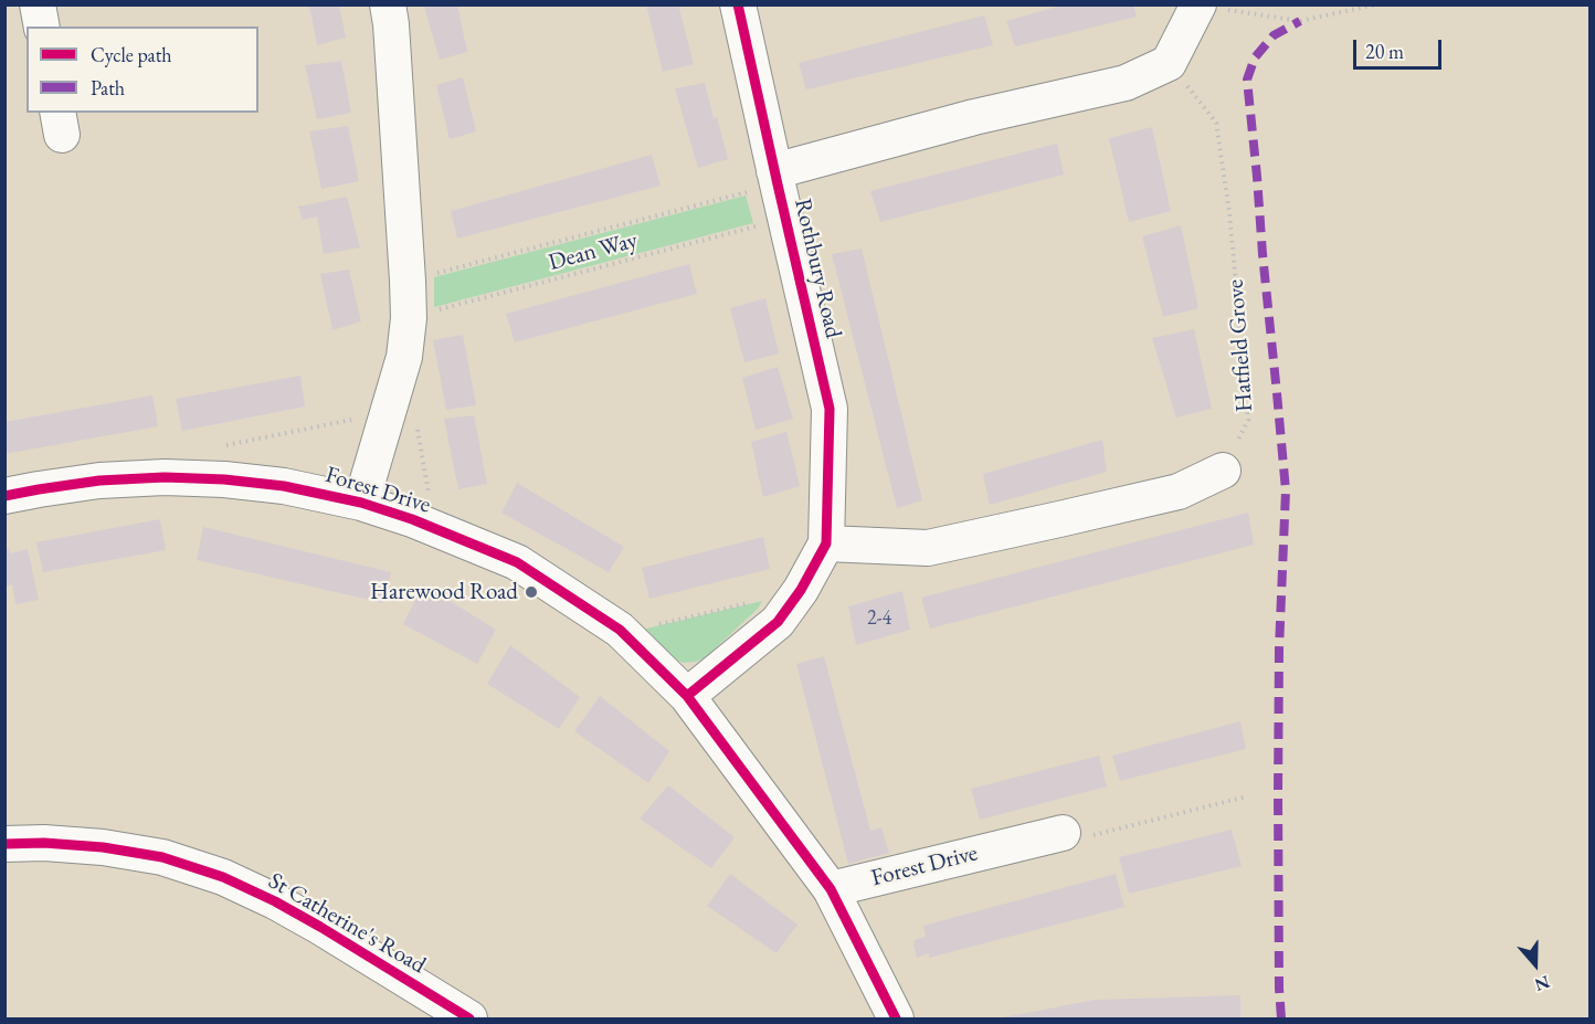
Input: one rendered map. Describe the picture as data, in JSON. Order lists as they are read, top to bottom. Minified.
{"streets":{"street":["Rothbury Road","Forest Drive","St Catherine's Road"],"path":["Dean Way","Hatfield Grove"]},"crossings":[["Dean Way","Rothbury Road"]],"places":["Harewood Road"],"house_numbers":["2-4"],"legend":["Cycle path","Path"],"scale_bar":"20 m","north":"bottom"}
